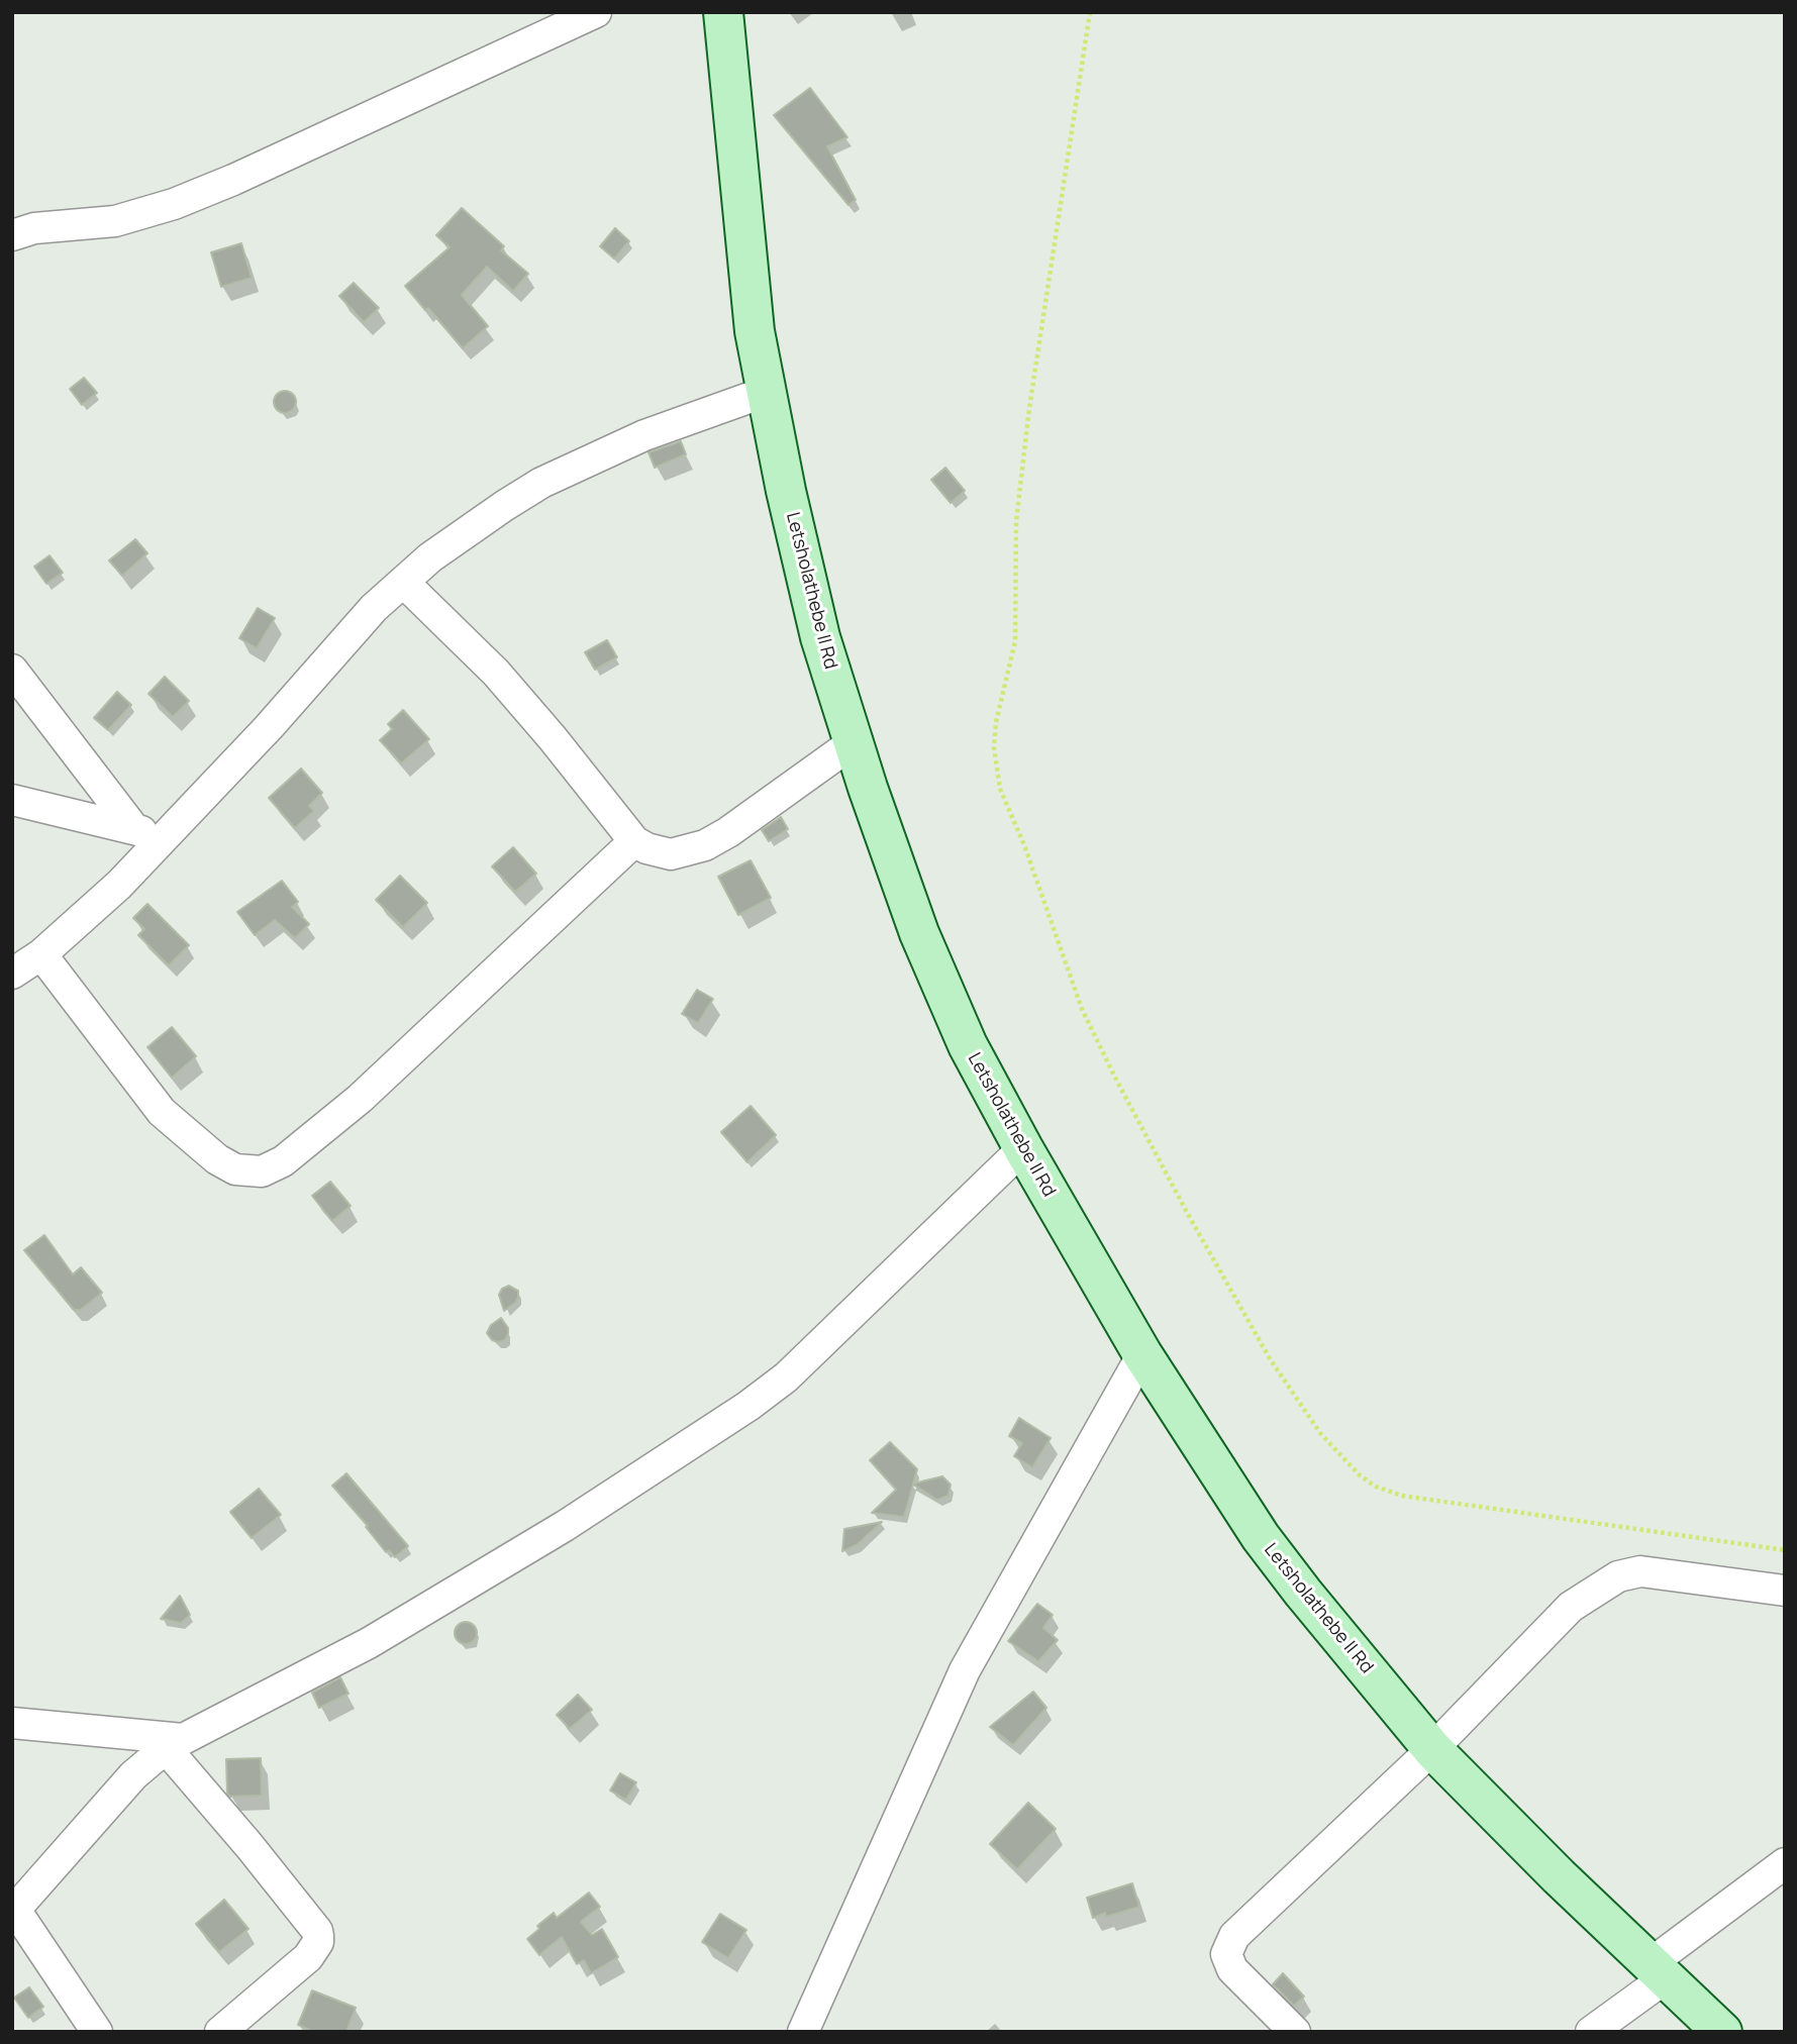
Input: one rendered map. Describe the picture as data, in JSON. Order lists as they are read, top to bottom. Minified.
{"streets":{"street":["Letsholathebe II Rd"]}}
